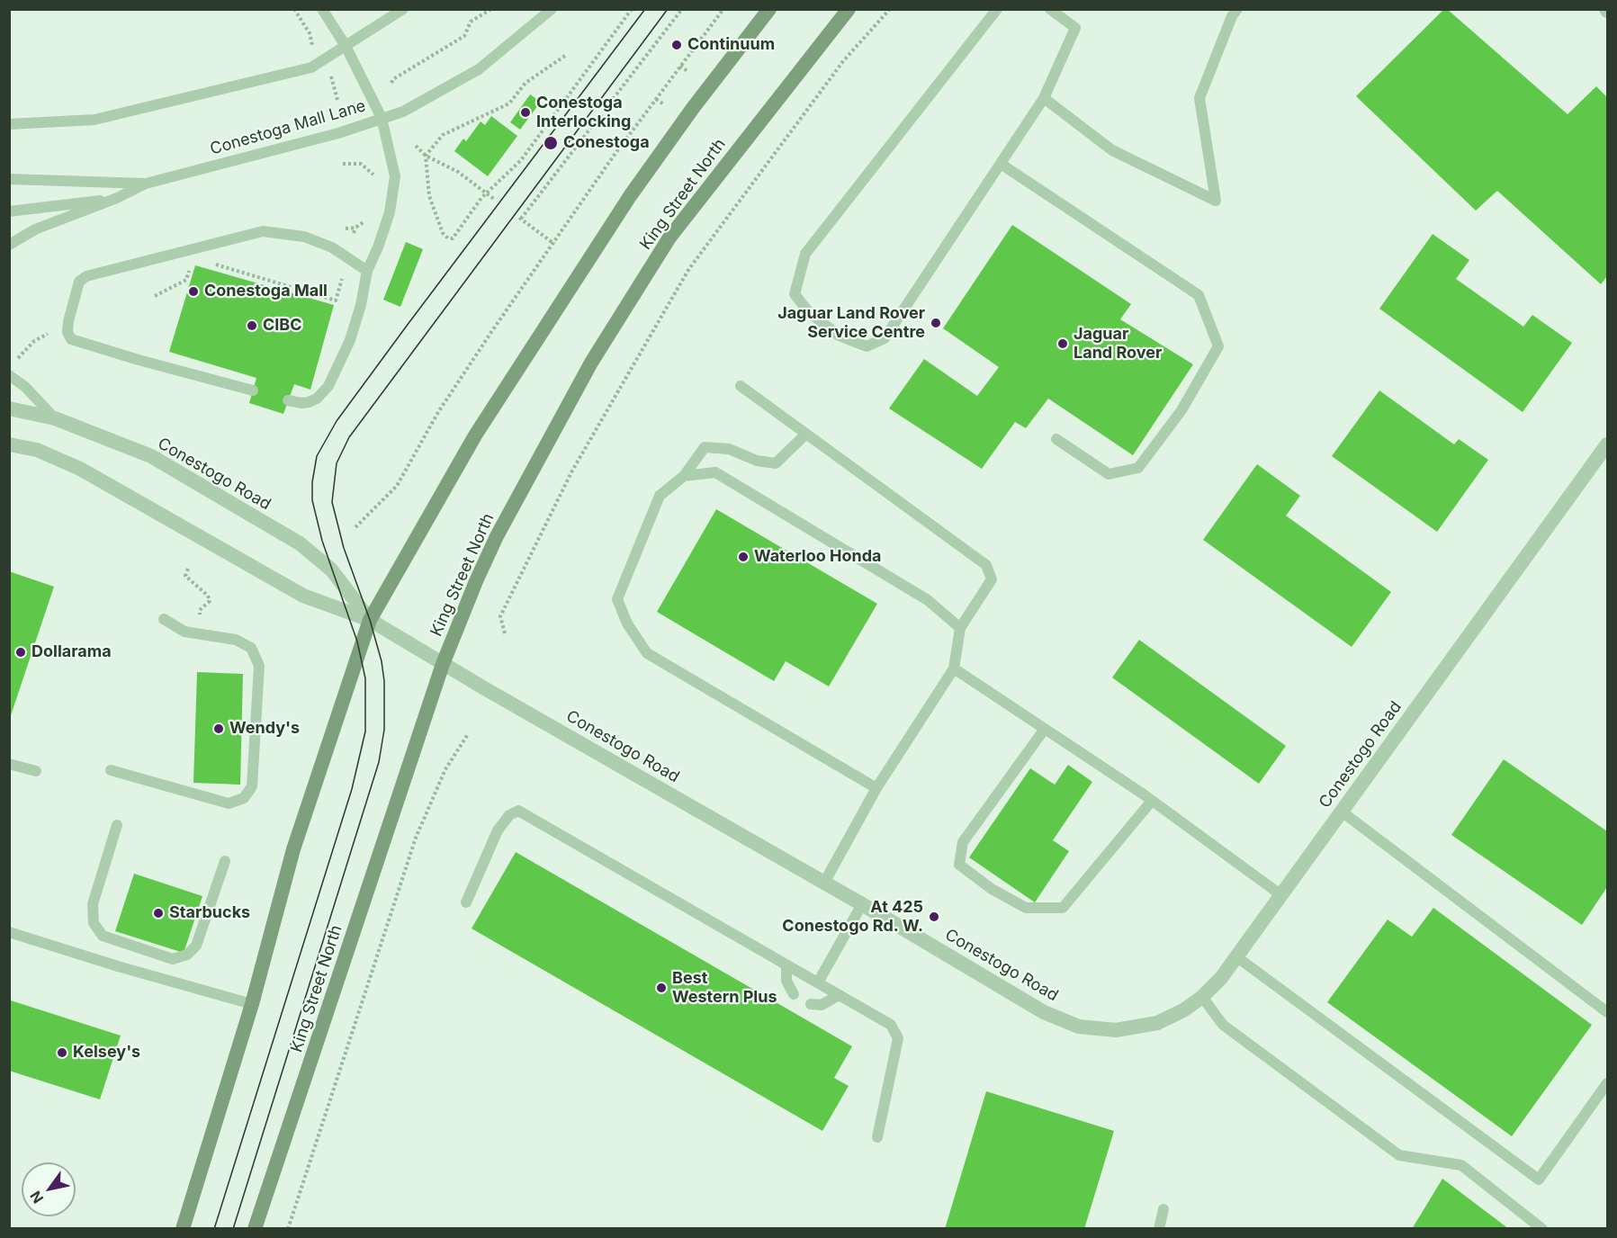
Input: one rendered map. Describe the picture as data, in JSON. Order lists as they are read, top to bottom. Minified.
{"streets":{"main road":["King Street North"],"street":["Conestogo Road"],"lane":["Conestoga Mall Lane"]},"crossings":[["King Street North","Conestogo Road"]],"places":["Continuum","Conestoga Interlocking","Conestoga","Conestoga Mall","Jaguar Land Rover Service Centre","CIBC","Jaguar Land Rover","Waterloo Honda","Dollarama","Wendy's","Starbucks","At 425 Conestogo Rd. W.","Best Western Plus","Kelsey's"],"north":"bottom left"}
